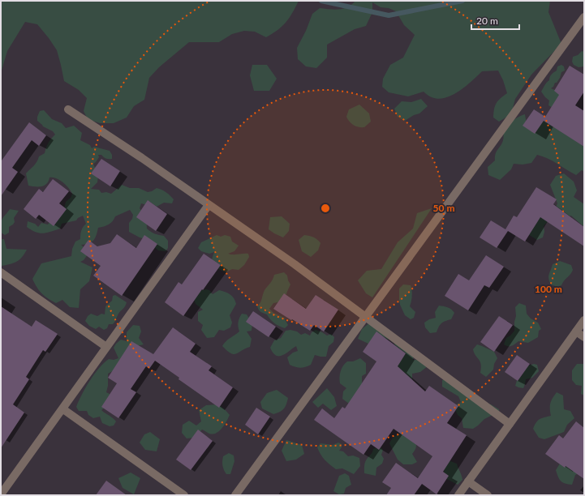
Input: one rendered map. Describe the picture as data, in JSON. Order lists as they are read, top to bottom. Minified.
{"scale_bar":"20 m","rings":["50 m","100 m"]}
